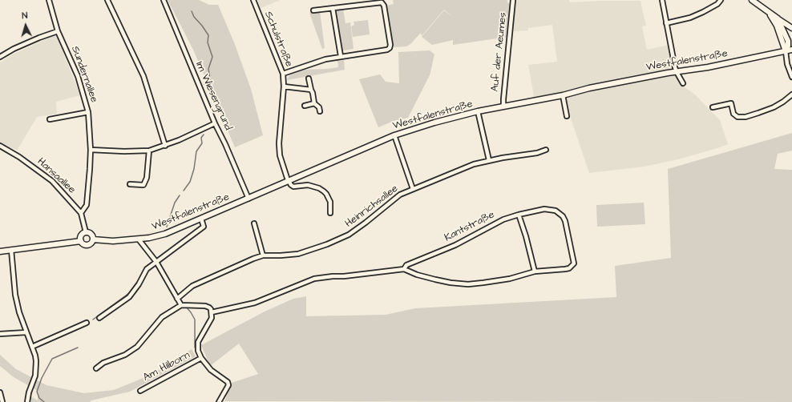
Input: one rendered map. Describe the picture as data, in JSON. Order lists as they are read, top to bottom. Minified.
{"streets":{"main road":["Westfalenstraße"],"street":["Schulstraße","Auf der Aeumes","Sundernallee","Im Wiesengrund","Hansaallee","Heinrichsallee","Kantstraße","Am Hilborn"]},"crossings":[["Schulstraße","Westfalenstraße"],["Auf der Aeumes","Westfalenstraße"],["Westfalenstraße","Im Wiesengrund"],["Sundernallee","Hansaallee"]],"north":"top"}
